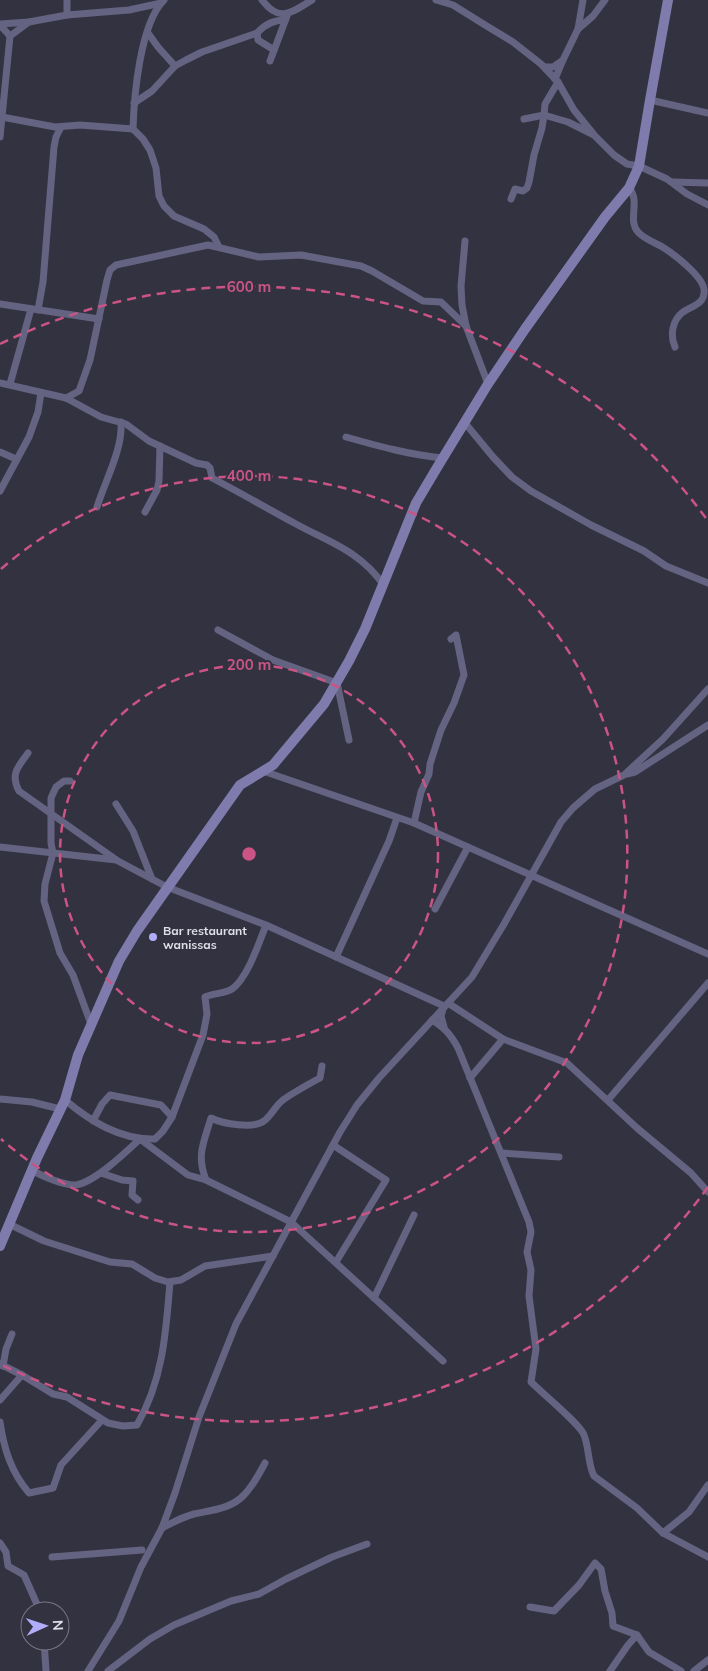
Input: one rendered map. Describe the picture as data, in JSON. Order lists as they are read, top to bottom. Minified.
{"places":["Bar restaurant wanissas"],"north":"right","rings":["600 m","400 m","200 m"]}
